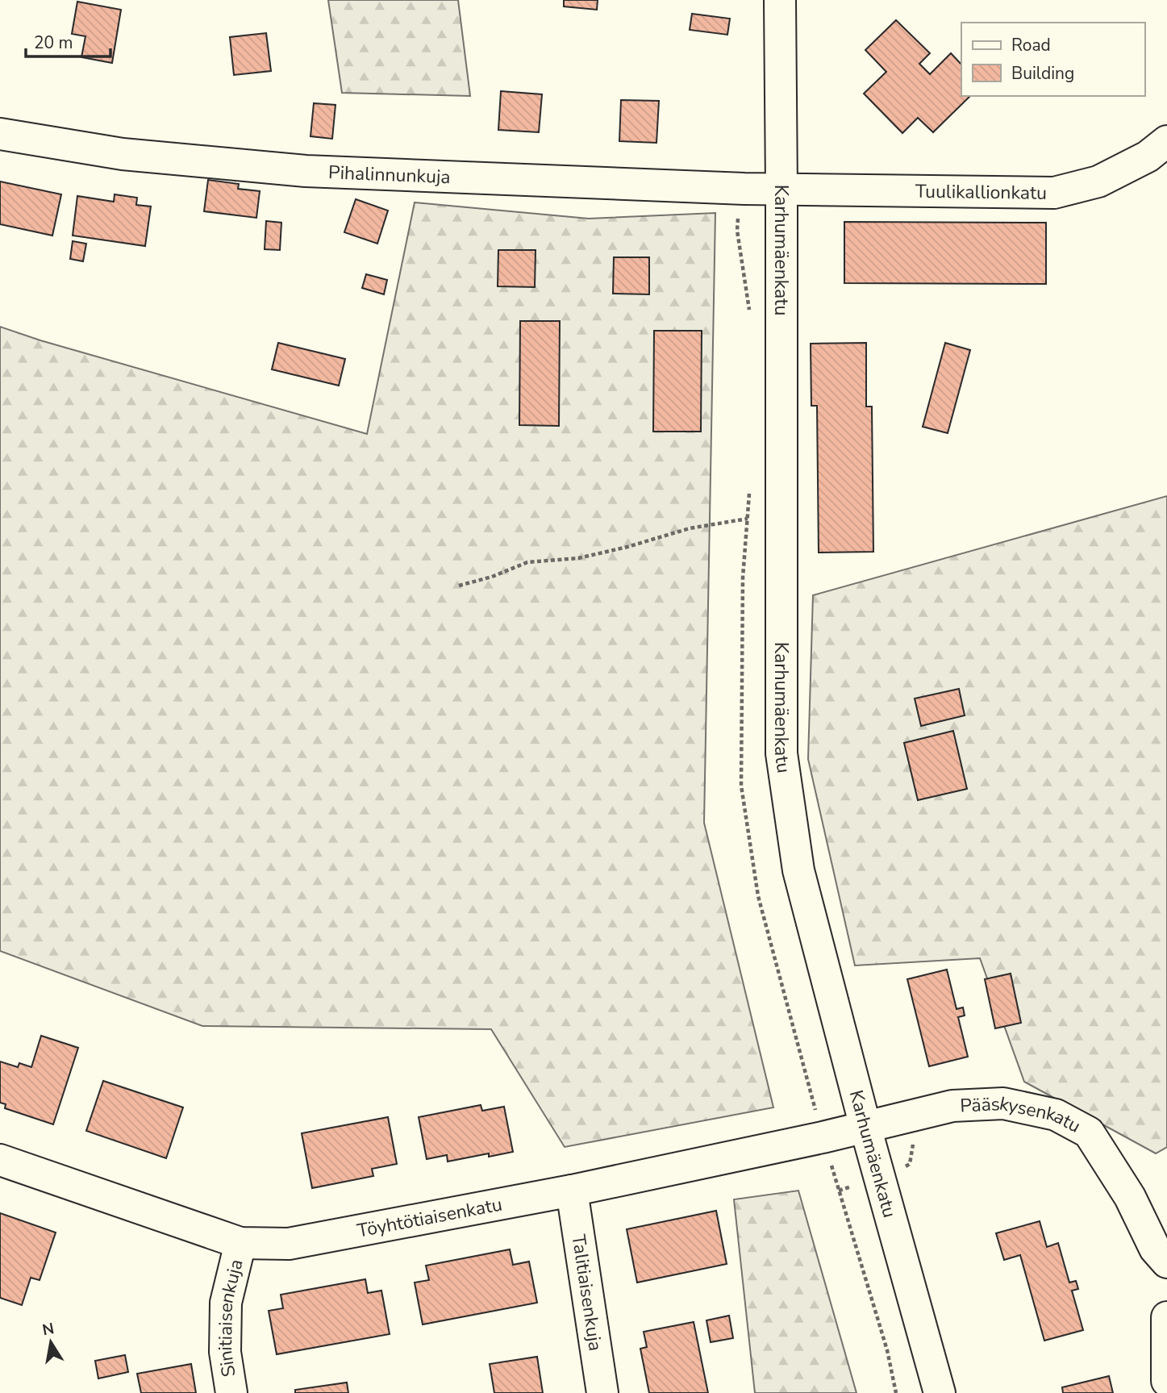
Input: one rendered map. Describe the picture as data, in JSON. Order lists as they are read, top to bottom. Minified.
{"streets":{"street":["Pihalinnunkuja","Tuulikallionkatu","Karhumäenkatu","Pääskysenkatu","Töyhtötiaisenkatu","Talitiaisenkuja","Sinitiaisenkuja"]},"crossings":[["Pihalinnunkuja","Tuulikallionkatu"],["Pihalinnunkuja","Karhumäenkatu"],["Tuulikallionkatu","Karhumäenkatu"],["Karhumäenkatu","Pääskysenkatu"],["Karhumäenkatu","Töyhtötiaisenkatu"],["Pääskysenkatu","Töyhtötiaisenkatu"],["Töyhtötiaisenkatu","Talitiaisenkuja"],["Töyhtötiaisenkatu","Sinitiaisenkuja"]],"legend":["Road","Building"],"scale_bar":"20 m","north":"top"}
